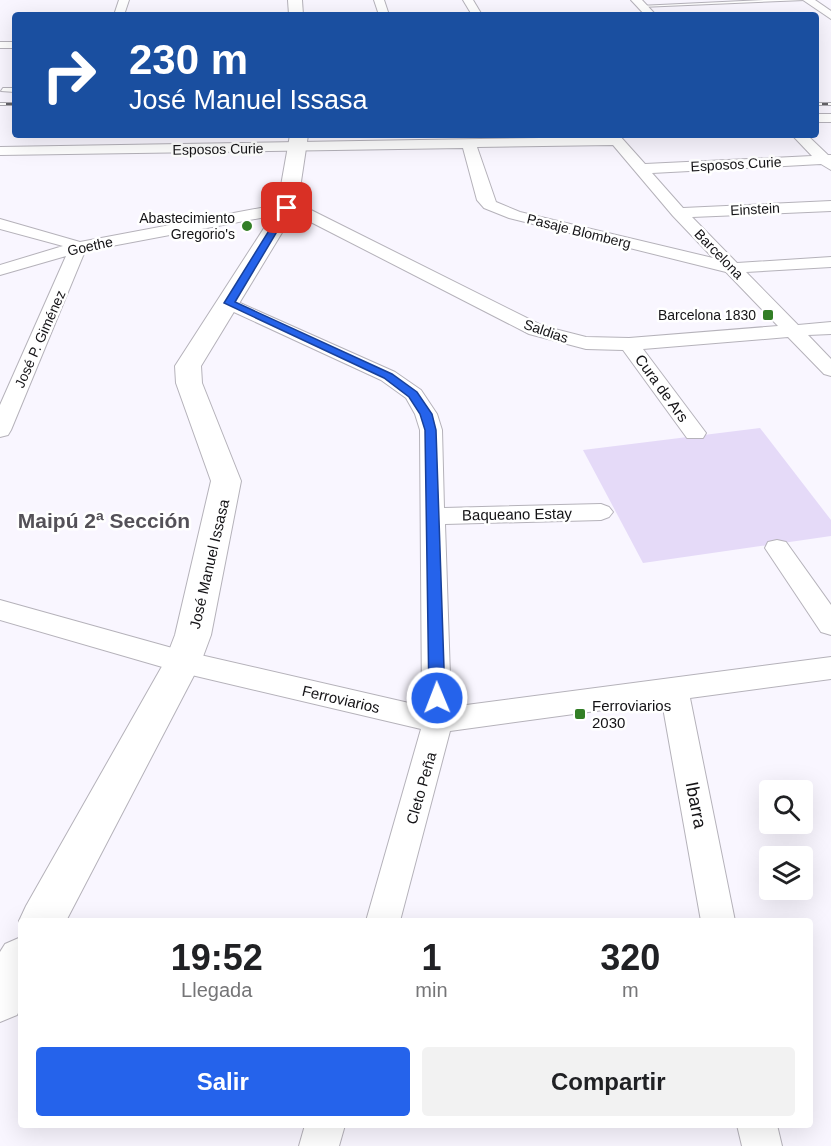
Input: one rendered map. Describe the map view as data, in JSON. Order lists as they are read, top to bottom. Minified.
{"streets":{"main road":["José Manuel Issasa"],"street":["Esposos Curie","Einstein","Pasaje Blomberg","Goethe","Barcelona","Saldias","José P. Giménez","Cura de Ars","Baqueano Estay","Ferroviarios","Cleto Peña","Ibarra"]},"crossings":[["Esposos Curie","Pasaje Blomberg"],["Esposos Curie","Barcelona"],["Esposos Curie","José Manuel Issasa"],["Einstein","Barcelona"],["Pasaje Blomberg","Barcelona"],["Goethe","Saldias"],["Goethe","José P. Giménez"],["Goethe","José Manuel Issasa"],["Barcelona","Saldias"],["Saldias","Cura de Ars"],["Saldias","José Manuel Issasa"],["Baqueano Estay","Cleto Peña"],["José Manuel Issasa","Ferroviarios"],["José Manuel Issasa","Cleto Peña"],["Ferroviarios","Cleto Peña"],["Ferroviarios","Ibarra"]],"districts":["Maipú 2ª Sección"],"places":{"other":["Abastecimiento Gregorio's"],"transit":["Barcelona 1830","Ferroviarios 2030"]},"page":{"turn":["230 m","José Manuel Issasa"],"eta":["19:52","Llegada","1","min","320","m"],"buttons":["Salir","Compartir"]}}
